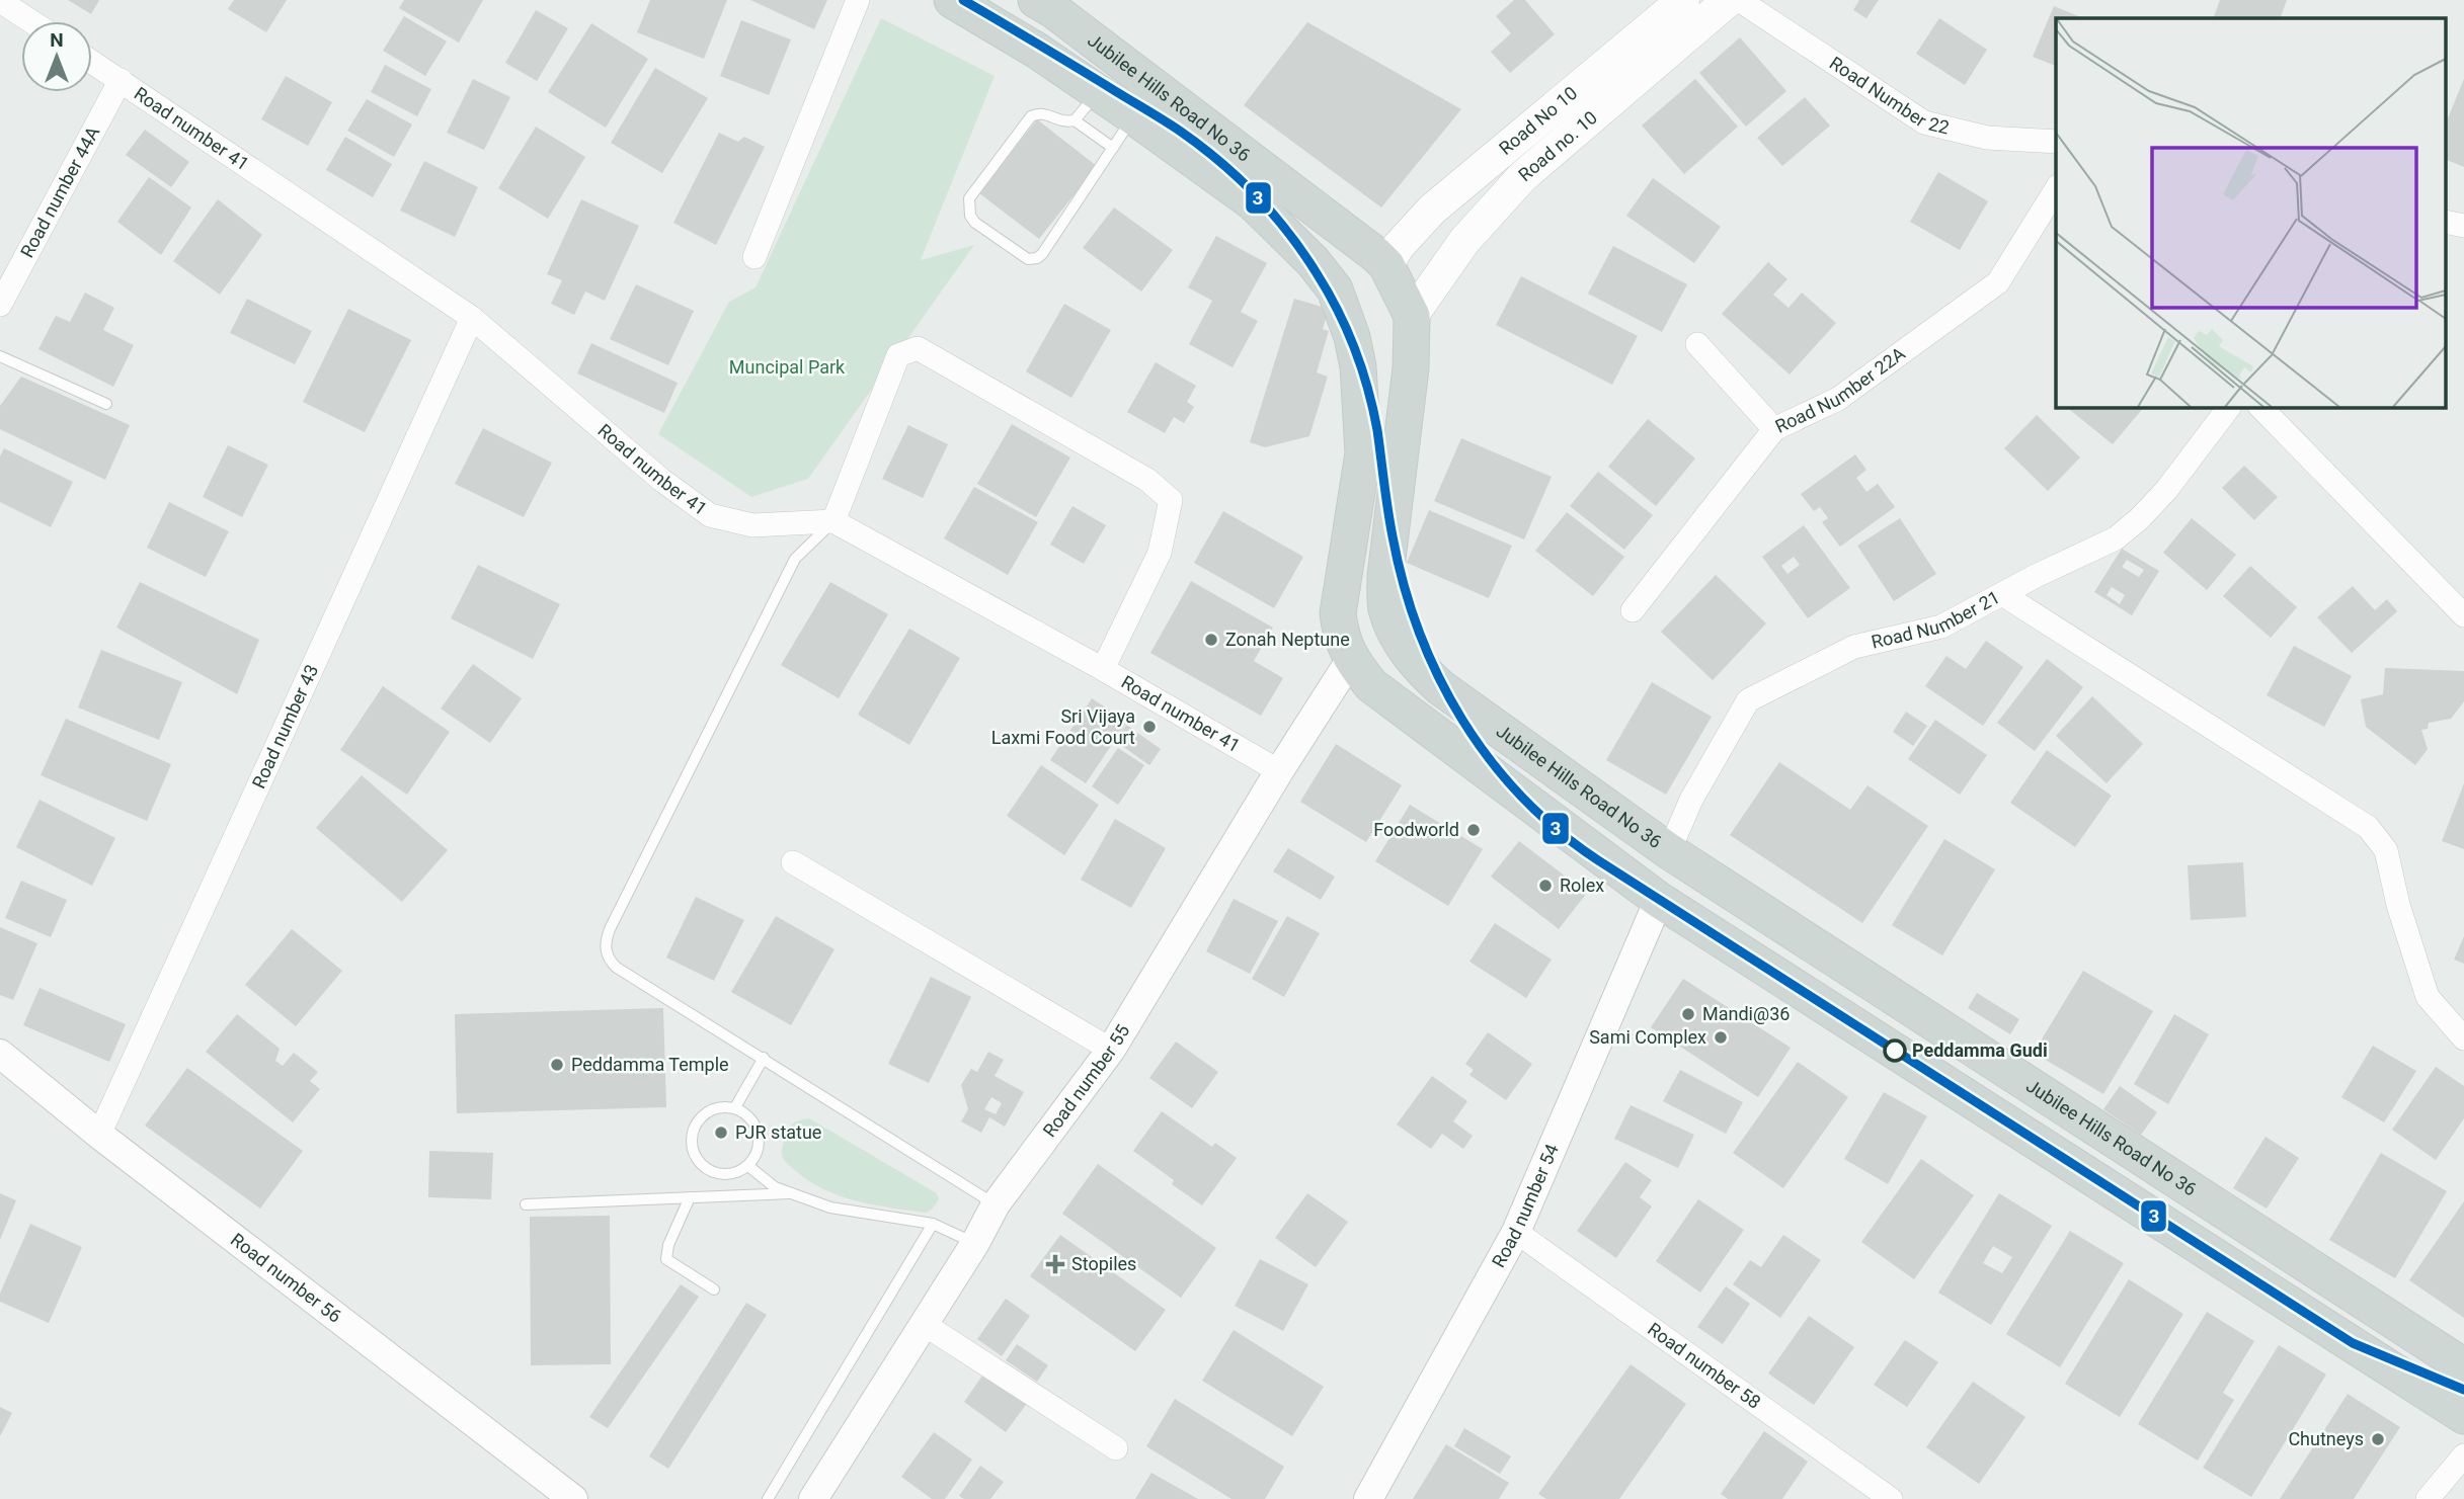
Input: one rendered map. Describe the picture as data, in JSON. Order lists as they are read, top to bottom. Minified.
{"streets":{"main road":["Jubilee Hills Road No 36","Road No 10","Road no. 10"],"street":["Road Number 22","Road number 41","Road number 44A","Road Number 22A","Road Number 21","Road number 43","Road number 55","Road number 54","Road number 56","Road number 58"]},"crossings":[["Jubilee Hills Road No 36","Road No 10"],["Jubilee Hills Road No 36","Road no. 10"],["Jubilee Hills Road No 36","Road Number 21"],["Jubilee Hills Road No 36","Road number 55"],["Jubilee Hills Road No 36","Road number 54"],["Road number 41","Road number 44A"],["Road number 41","Road number 43"],["Road number 41","Road number 55"],["Road number 43","Road number 56"],["Road number 54","Road number 58"]],"parks":["Muncipal Park"],"places":{"other":["Zonah Neptune","Sri Vijaya Laxmi Food Court","Foodworld","Rolex","Mandi@36","Sami Complex","Peddamma Gudi","Peddamma Temple","PJR statue","Chutneys"],"health":["Stopiles"]},"lines":["transit line 3"],"north":"top"}
